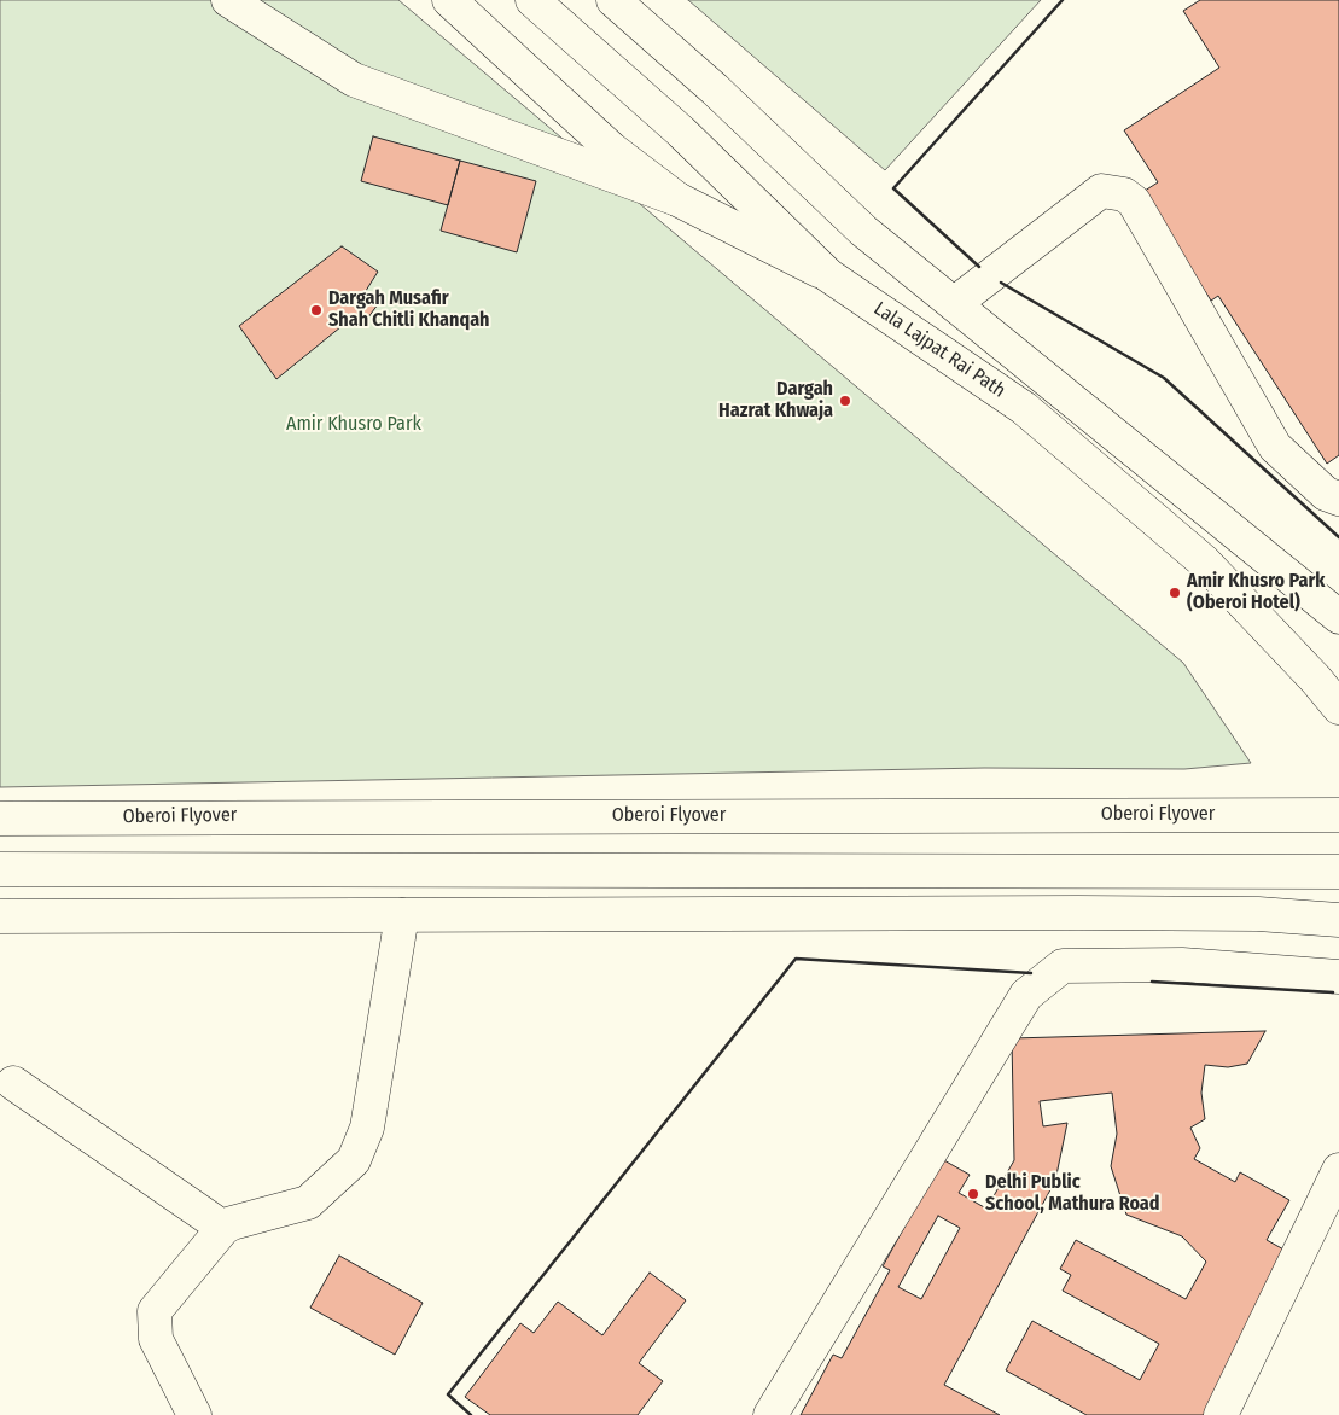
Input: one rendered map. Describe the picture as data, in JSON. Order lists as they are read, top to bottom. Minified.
{"streets":{"main road":["Lala Lajpat Rai Path","Oberoi Flyover"]},"parks":["Amir Khusro Park"],"places":["Dargah Musafir Shah Chitli Khanqah","Dargah Hazrat Khwaja","Amir Khusro Park (Oberoi Hotel)","Delhi Public School, Mathura Road"]}
